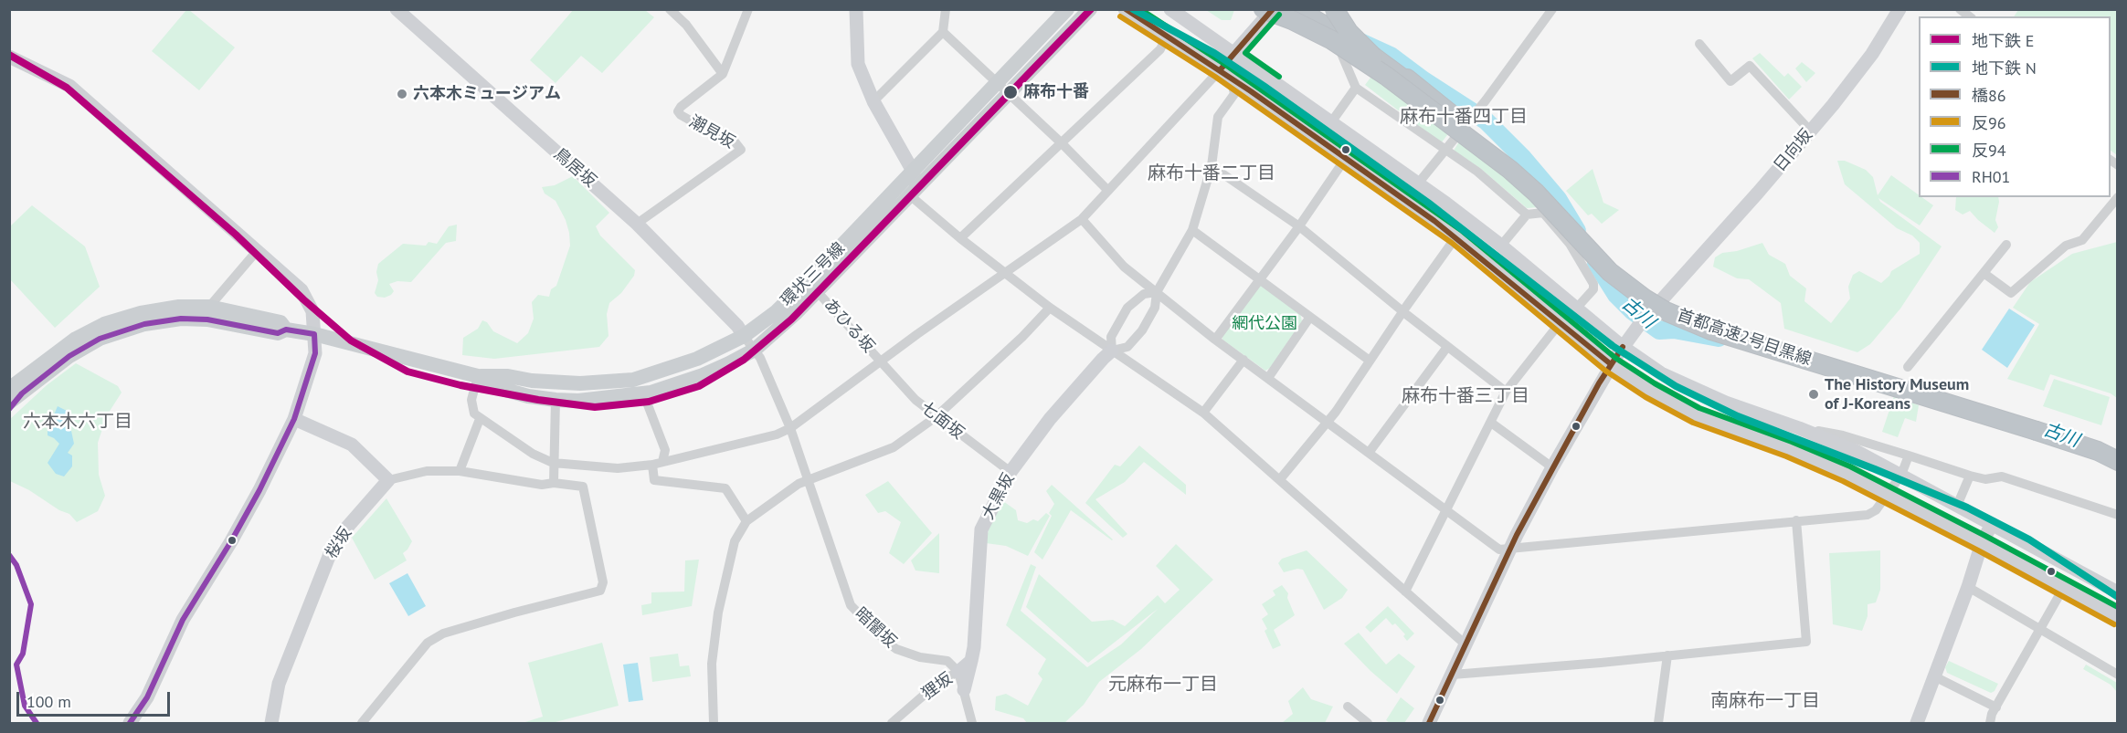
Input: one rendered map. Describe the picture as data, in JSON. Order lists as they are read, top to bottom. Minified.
{"streets":{"highway":["首都高速2号目黒線"],"main road":["環状三号線"],"street":["潮見坂","日向坂","鳥居坂","あひる坂","七面坂","大黒坂","桜坂","暗闇坂","狸坂"]},"crossings":[["潮見坂","鳥居坂"],["鳥居坂","環状三号線"],["鳥居坂","暗闇坂"],["環状三号線","あひる坂"],["環状三号線","暗闇坂"],["あひる坂","七面坂"],["七面坂","大黒坂"],["暗闇坂","狸坂"]],"districts":["麻布十番四丁目","麻布十番二丁目","麻布十番三丁目","六本木六丁目","元麻布一丁目","南麻布一丁目"],"water":["古川"],"parks":["網代公園"],"places":["麻布十番","六本木ミュージアム","The History Museum of J-Koreans"],"lines":["metro line E","metro line N","transit line 橋86","transit line 反94","transit line 反96","transit line RH01"],"legend":["地下鉄 E","地下鉄 N","橋86","反96","反94","RH01"],"scale_bar":"100 m"}
